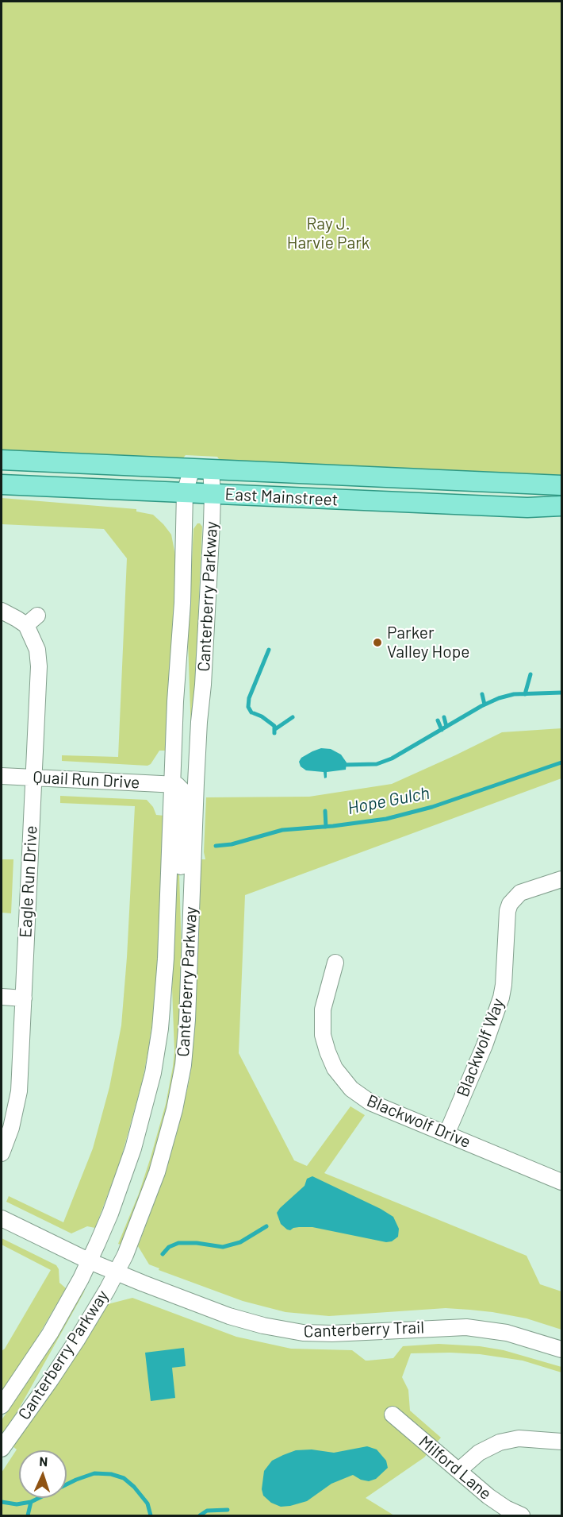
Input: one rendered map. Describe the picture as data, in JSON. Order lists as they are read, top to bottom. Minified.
{"streets":{"main road":["East Mainstreet"],"street":["Canterberry Parkway","Quail Run Drive","Eagle Run Drive","Blackwolf Way","Blackwolf Drive","Canterberry Trail","Milford Lane"]},"crossings":[["East Mainstreet","Canterberry Parkway"],["Canterberry Parkway","Quail Run Drive"],["Canterberry Parkway","Canterberry Trail"],["Quail Run Drive","Eagle Run Drive"],["Blackwolf Way","Blackwolf Drive"]],"water":["Hope Gulch"],"parks":["Ray J. Harvie Park"],"places":["Parker Valley Hope"],"north":"top"}
